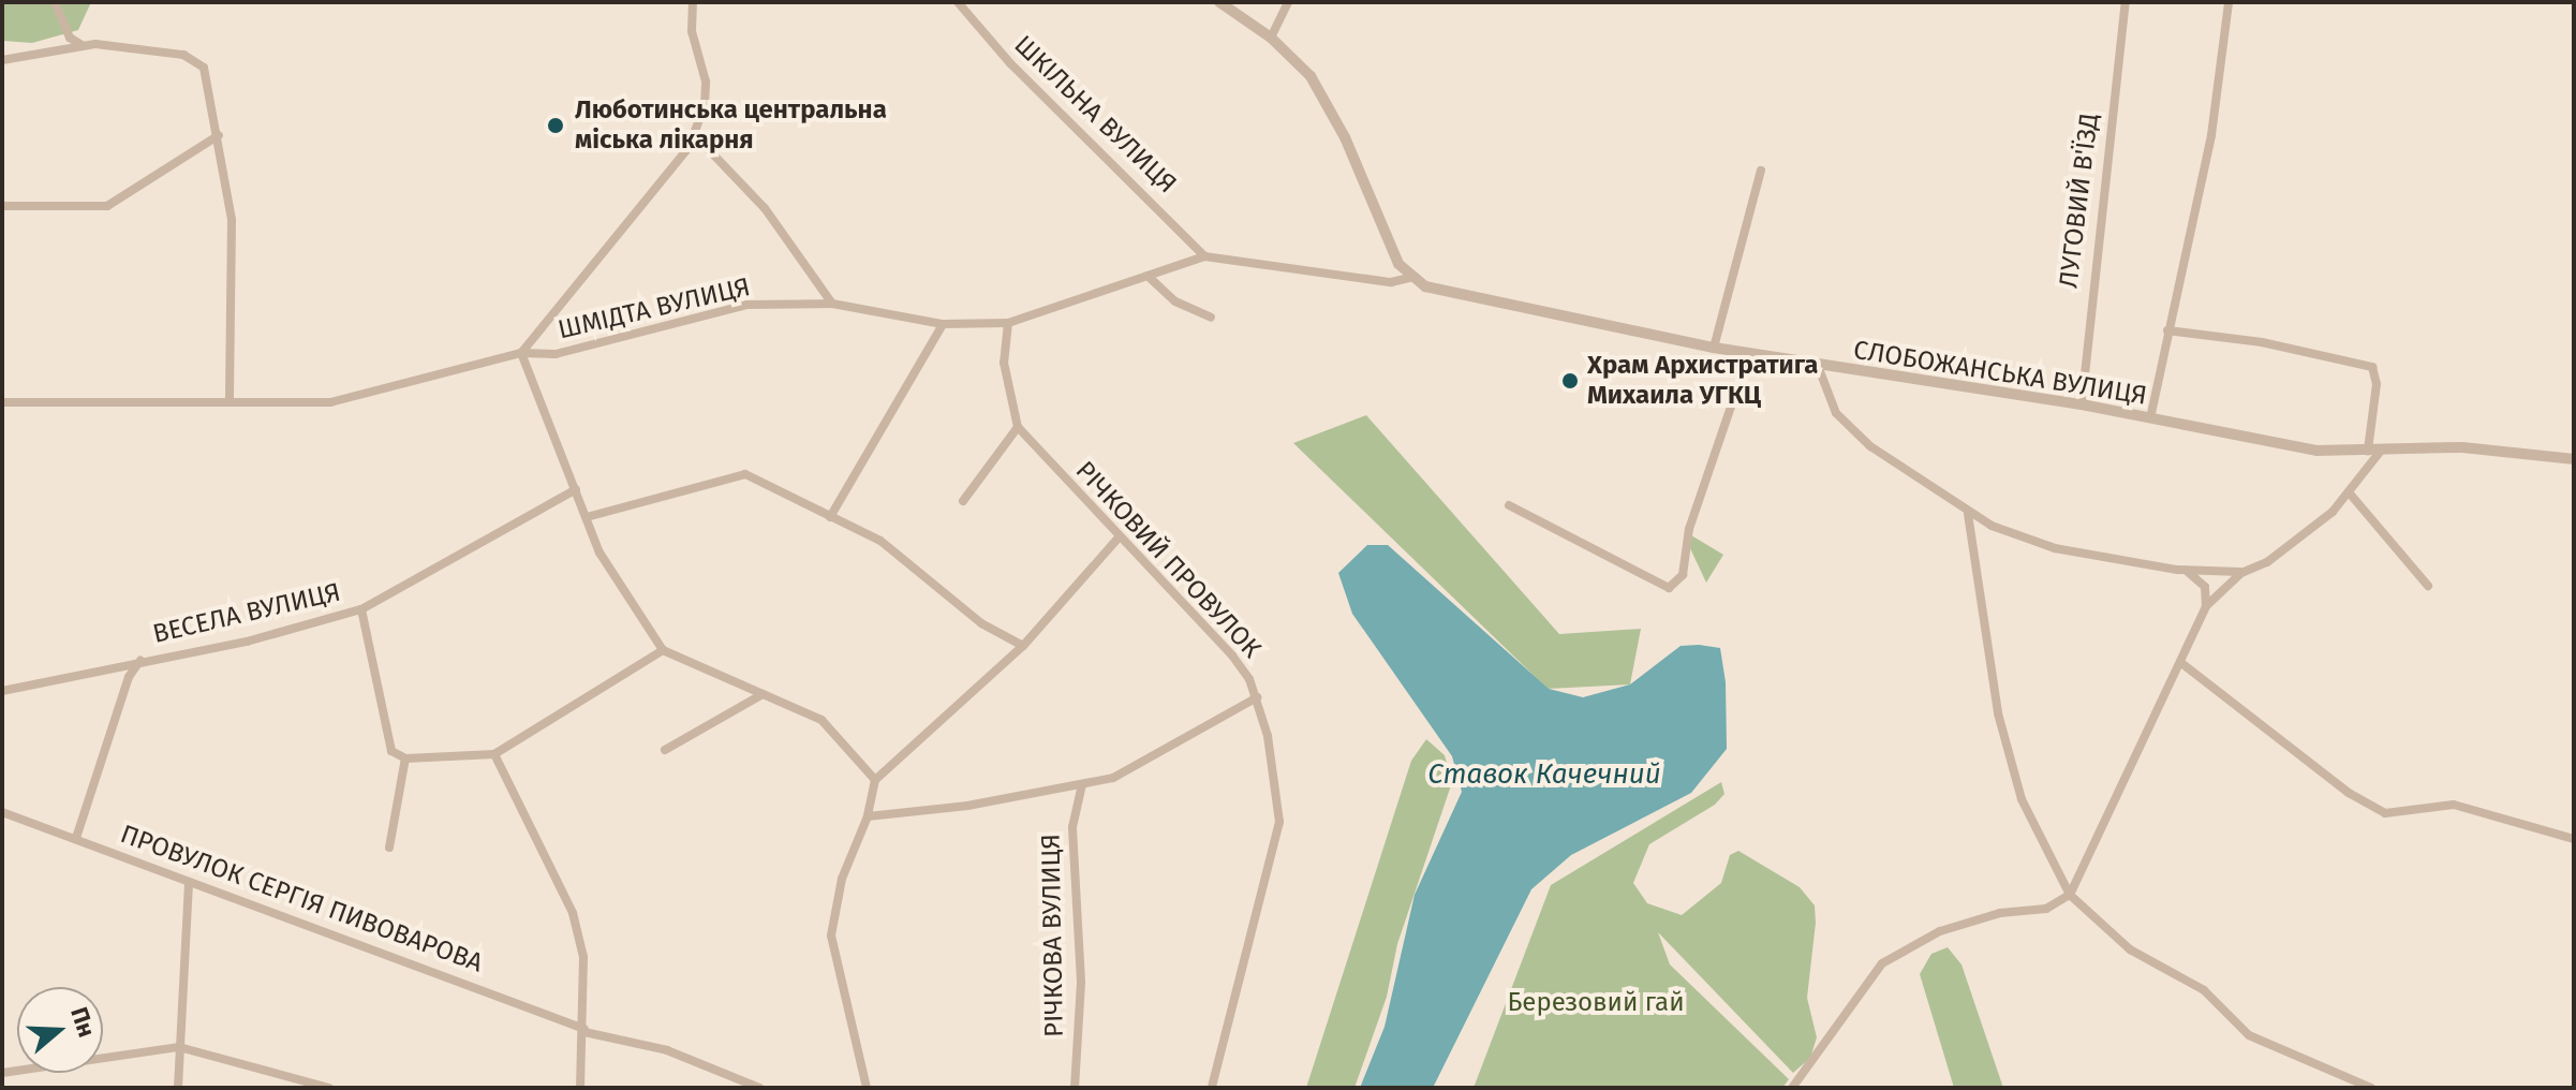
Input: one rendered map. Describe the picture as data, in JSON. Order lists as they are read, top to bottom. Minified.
{"streets":{"street":["ШКІЛЬНА ВУЛИЦЯ","ЛУГОВИЙ В'ЇЗД","ШМІДТА ВУЛИЦЯ","СЛОБОЖАНСЬКА ВУЛИЦЯ","РІЧКОВИЙ ПРОВУЛОК","ВЕСЕЛА ВУЛИЦЯ","ПРОВУЛОК СЕРГІЯ ПИВОВАРОВА","РІЧКОВА ВУЛИЦЯ"]},"crossings":[["ШКІЛЬНА ВУЛИЦЯ","ШМІДТА ВУЛИЦЯ"],["ЛУГОВИЙ В'ЇЗД","СЛОБОЖАНСЬКА ВУЛИЦЯ"],["ШМІДТА ВУЛИЦЯ","СЛОБОЖАНСЬКА ВУЛИЦЯ"]],"water":["Ставок Качечний"],"parks":["Березовий гай"],"places":["Люботинська центральна міська лікарня","Храм Архистратига Михаила УГКЦ"],"north":"right"}
